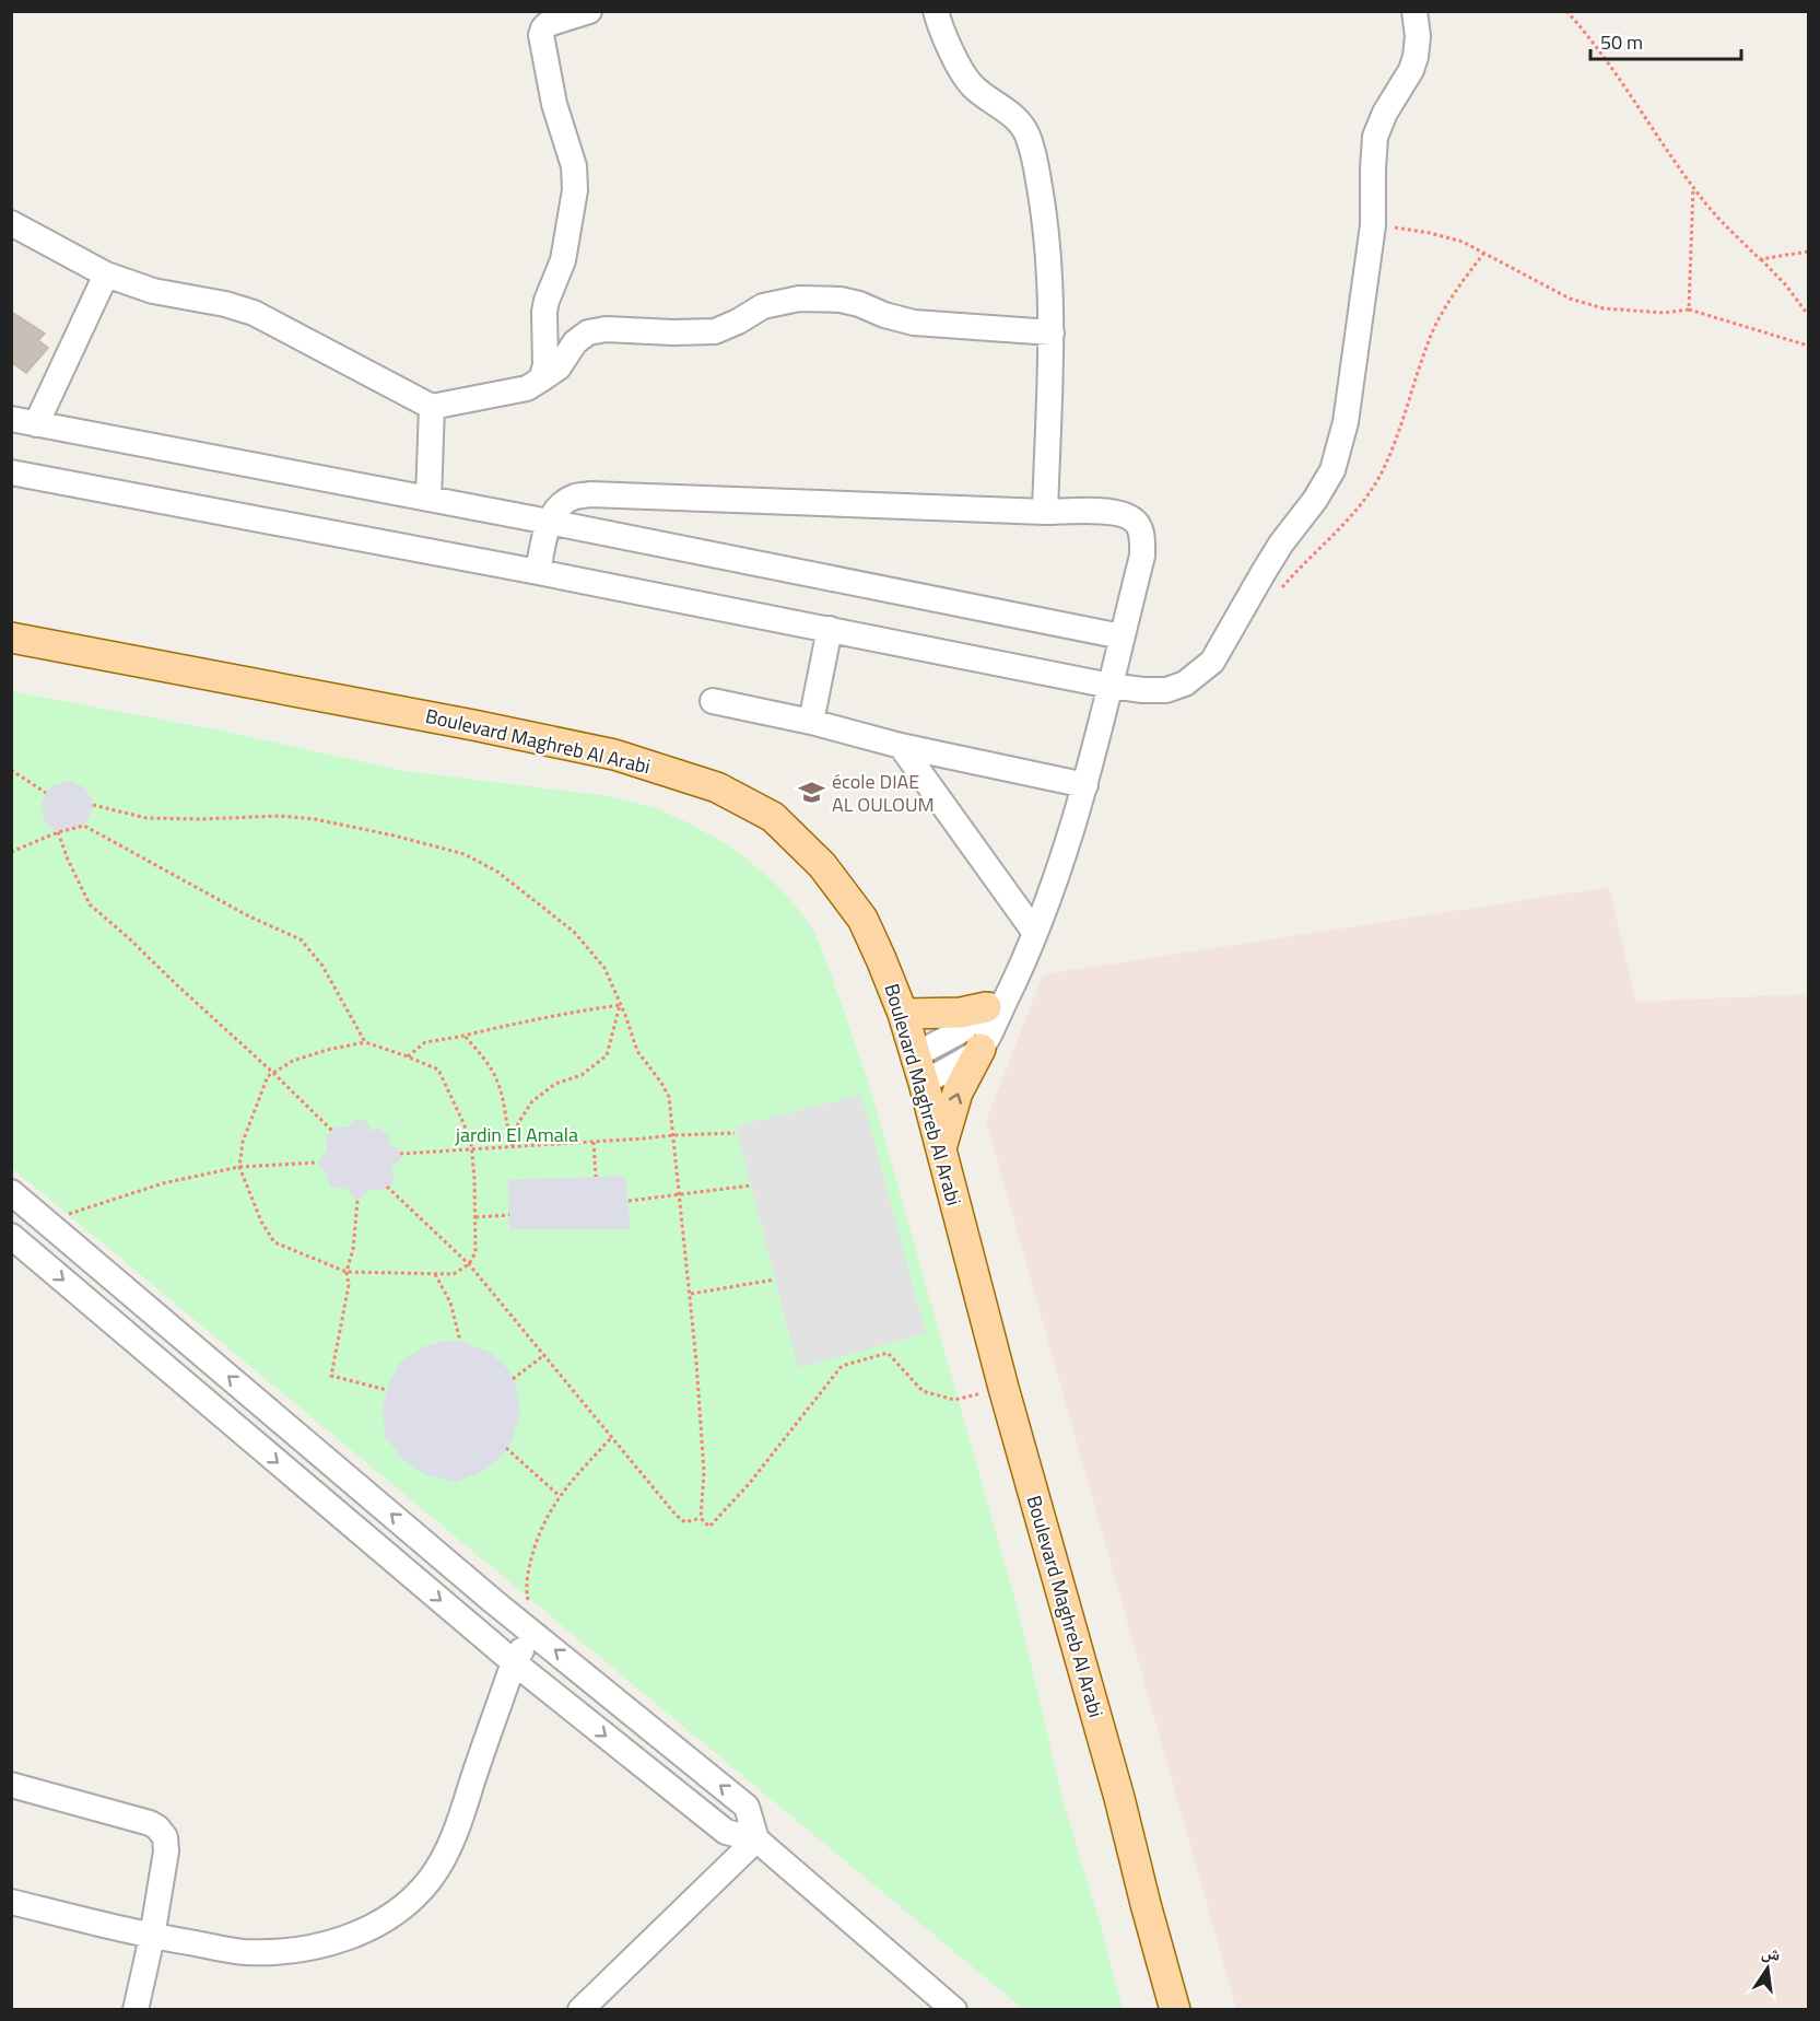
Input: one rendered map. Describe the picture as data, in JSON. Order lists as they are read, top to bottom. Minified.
{"streets":{"main road":["Boulevard Maghreb Al Arabi"]},"parks":["jardin El Amala"],"places":{"school or university":["école DIAE AL OULOUM"]},"scale_bar":"50 m","north":"top"}
